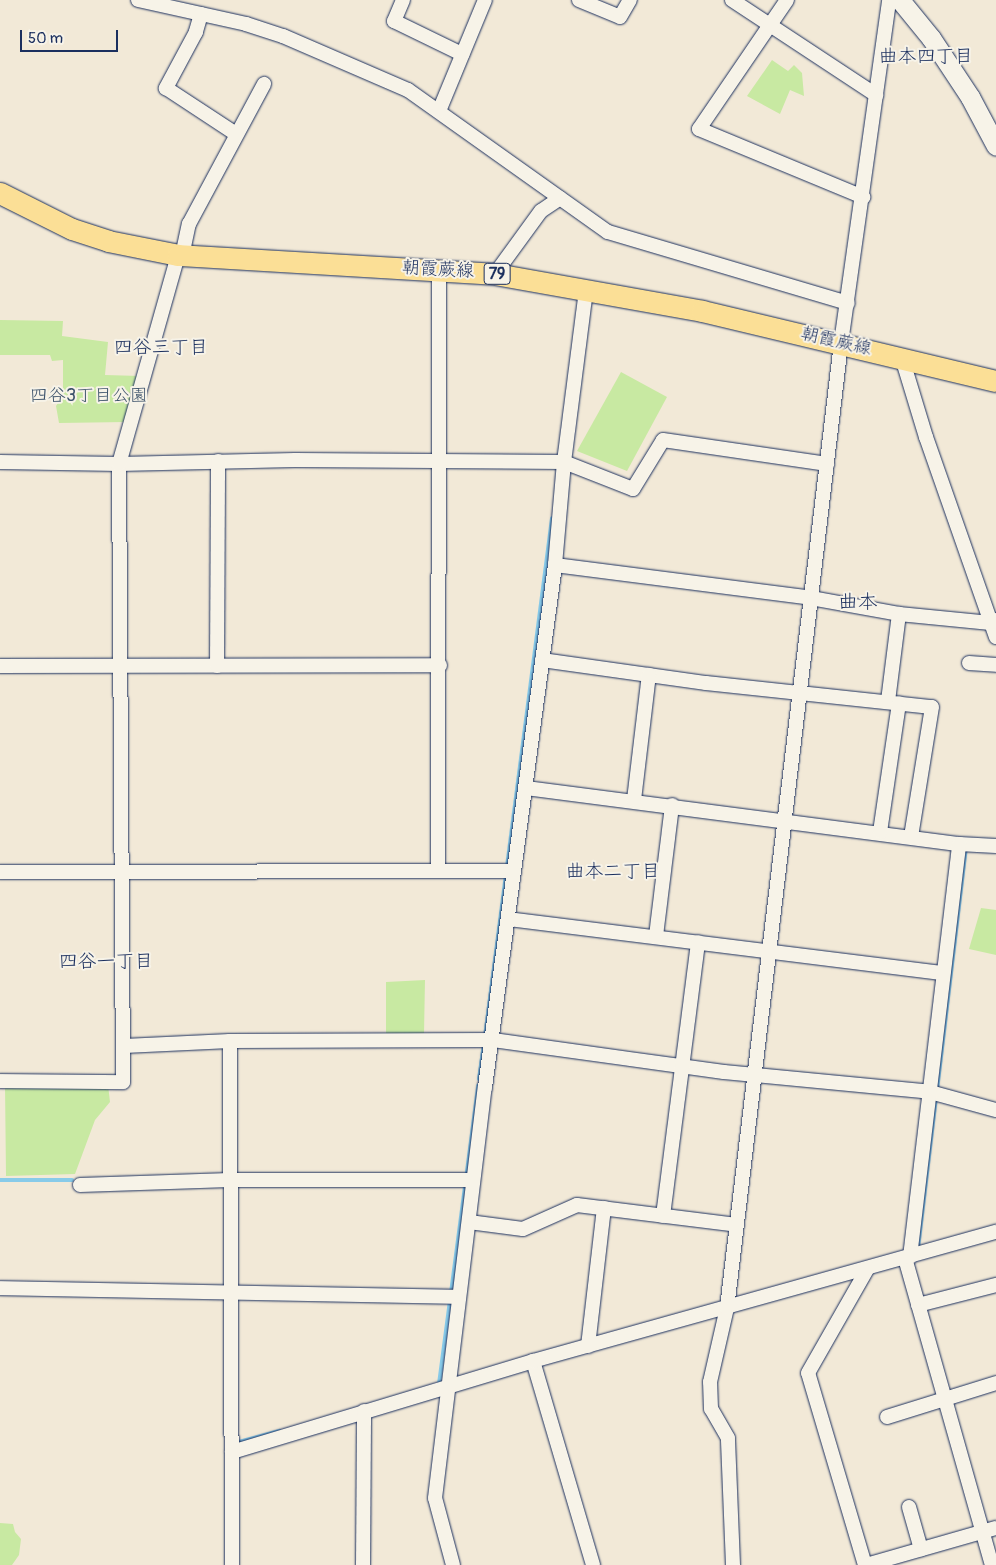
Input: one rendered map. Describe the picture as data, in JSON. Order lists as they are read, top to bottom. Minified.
{"streets":{"main road":["朝霞蕨線","79"]},"districts":["曲本四丁目","四谷三丁目","曲本","曲本二丁目","四谷一丁目"],"parks":["四谷3丁目公園"],"scale_bar":"50 m"}
